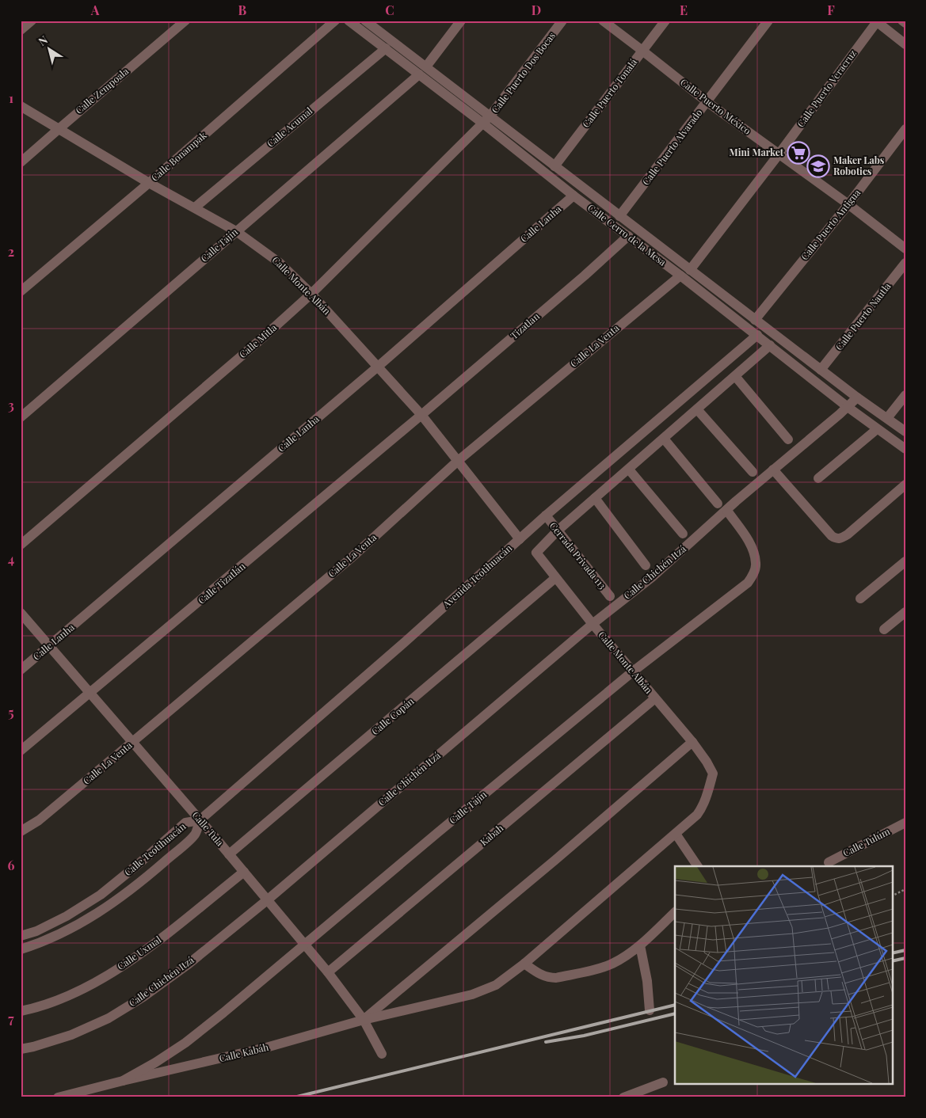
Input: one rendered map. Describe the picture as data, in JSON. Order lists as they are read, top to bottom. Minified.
{"streets":{"street":["Calle Puerto Dos Bocas","Calle Puerto Veracruz","Calle Zempoala","Calle Puerto Tonalá","Calle Puerto México","Calle Acumal","Calle Puerto Alvarado","Calle Bonampak","Calle Lanha","Calle Puerto Antigua","Calle Cerro de la Mesa","Calle Tajín","Calle Monte Albán","Calle Puerto Nautla","Tizatlan","Calle Mitla","Calle La Venta","Cerrada Privada 113","Calle Chichén Itzá","Avenida Teotihuacán","Calle Tizatlán","Calle Copán","Calle Tula","Kabah","Calle Tulúm","Calle Teotihuacán","Calle Uxmal","Calle Kabáh"]},"crossings":[["Calle Puerto Dos Bocas","Calle Cerro de la Mesa"],["Calle Puerto Dos Bocas","Calle Mitla"],["Calle Puerto Veracruz","Calle Puerto México"],["Calle Puerto Veracruz","Calle Cerro de la Mesa"],["Calle Zempoala","Calle Monte Albán"],["Calle Puerto Tonalá","Calle Puerto México"],["Calle Puerto Tonalá","Calle Cerro de la Mesa"],["Calle Puerto México","Calle Puerto Alvarado"],["Calle Puerto México","Calle Puerto Antigua"],["Calle Acumal","Calle Cerro de la Mesa"],["Calle Acumal","Calle Monte Albán"],["Calle Puerto Alvarado","Calle Cerro de la Mesa"],["Calle Bonampak","Calle Monte Albán"],["Calle Lanha","Calle Cerro de la Mesa"],["Calle Lanha","Calle Monte Albán"],["Calle Lanha","Calle Tula"],["Calle Puerto Antigua","Calle Cerro de la Mesa"],["Calle Cerro de la Mesa","Calle Tajín"],["Calle Cerro de la Mesa","Calle Puerto Nautla"],["Calle Cerro de la Mesa","Tizatlan"],["Calle Cerro de la Mesa","Calle Mitla"],["Calle Cerro de la Mesa","Calle La Venta"],["Calle Cerro de la Mesa","Calle Chichén Itzá"],["Calle Cerro de la Mesa","Avenida Teotihuacán"],["Calle Tajín","Calle Monte Albán"],["Calle Tajín","Calle Chichén Itzá"],["Calle Tajín","Calle Tula"],["Calle Tajín","Calle Kabáh"],["Calle Monte Albán","Tizatlan"],["Calle Monte Albán","Calle Mitla"],["Calle Monte Albán","Calle La Venta"],["Calle Monte Albán","Cerrada Privada 113"],["Calle Monte Albán","Calle Chichén Itzá"],["Calle Monte Albán","Avenida Teotihuacán"],["Calle Monte Albán","Calle Tizatlán"],["Calle Monte Albán","Calle Copán"],["Calle Monte Albán","Kabah"],["Calle Monte Albán","Calle Kabáh"],["Tizatlan","Calle Tizatlán"],["Calle La Venta","Calle Tula"],["Cerrada Privada 113","Avenida Teotihuacán"],["Calle Chichén Itzá","Calle Tula"],["Avenida Teotihuacán","Calle Tula"],["Avenida Teotihuacán","Calle Teotihuacán"],["Calle Tizatlán","Calle Tula"],["Calle Copán","Calle Tula"],["Calle Tula","Kabah"],["Calle Tula","Calle Teotihuacán"],["Calle Tula","Calle Uxmal"],["Calle Tula","Calle Kabáh"]],"places":{"supermarket":["Mini Market"],"school or university":["Maker Labs Robotics"]},"north":"top left","grid":{"columns":["A","B","C","D","E","F"],"rows":["1","2","3","4","5","6","7"]}}
